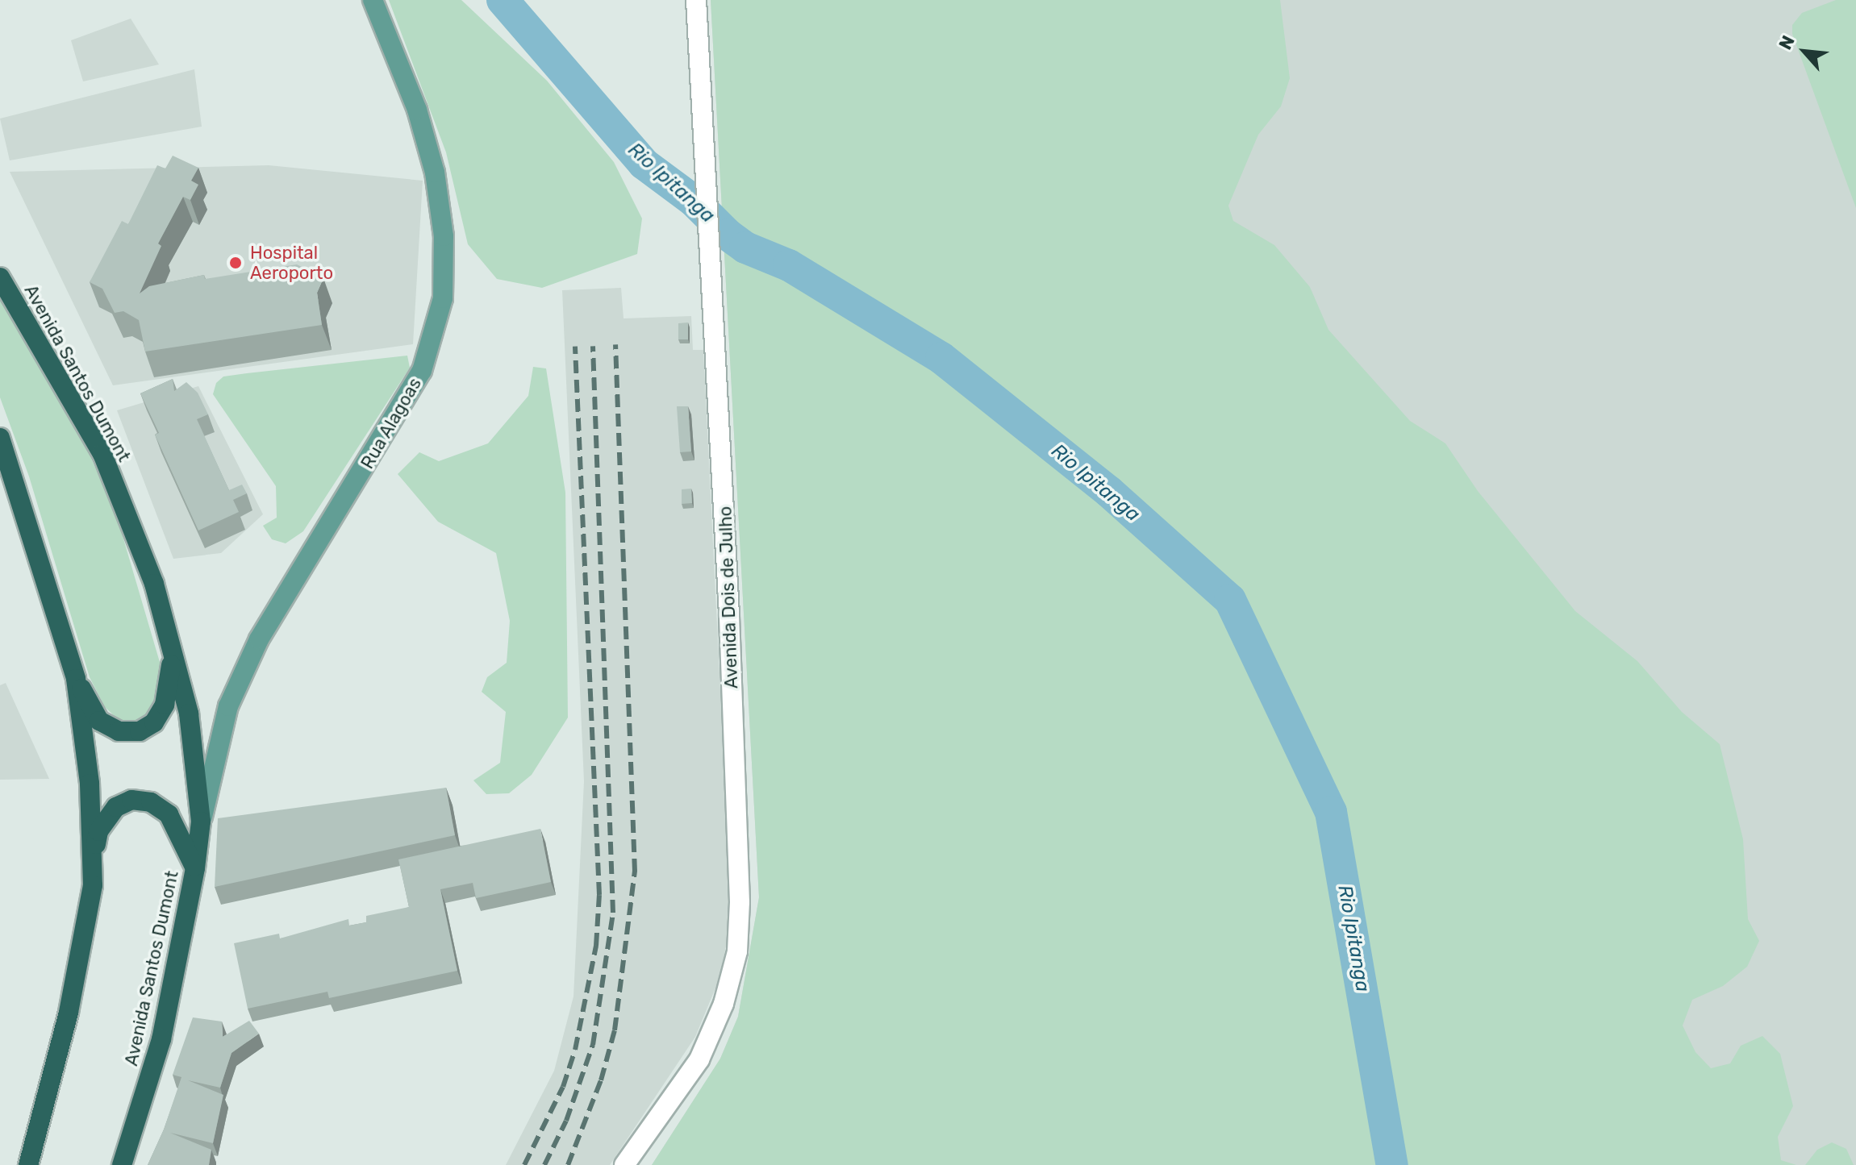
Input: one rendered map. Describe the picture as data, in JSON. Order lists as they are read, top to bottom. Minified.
{"streets":{"highway":["Avenida Santos Dumont"],"main road":["Rua Alagoas"],"street":["Avenida Dois de Julho"]},"crossings":[["Avenida Santos Dumont","Rua Alagoas"]],"water":["Rio Ipitanga"],"places":["Hospital Aeroporto"],"north":"top left"}
